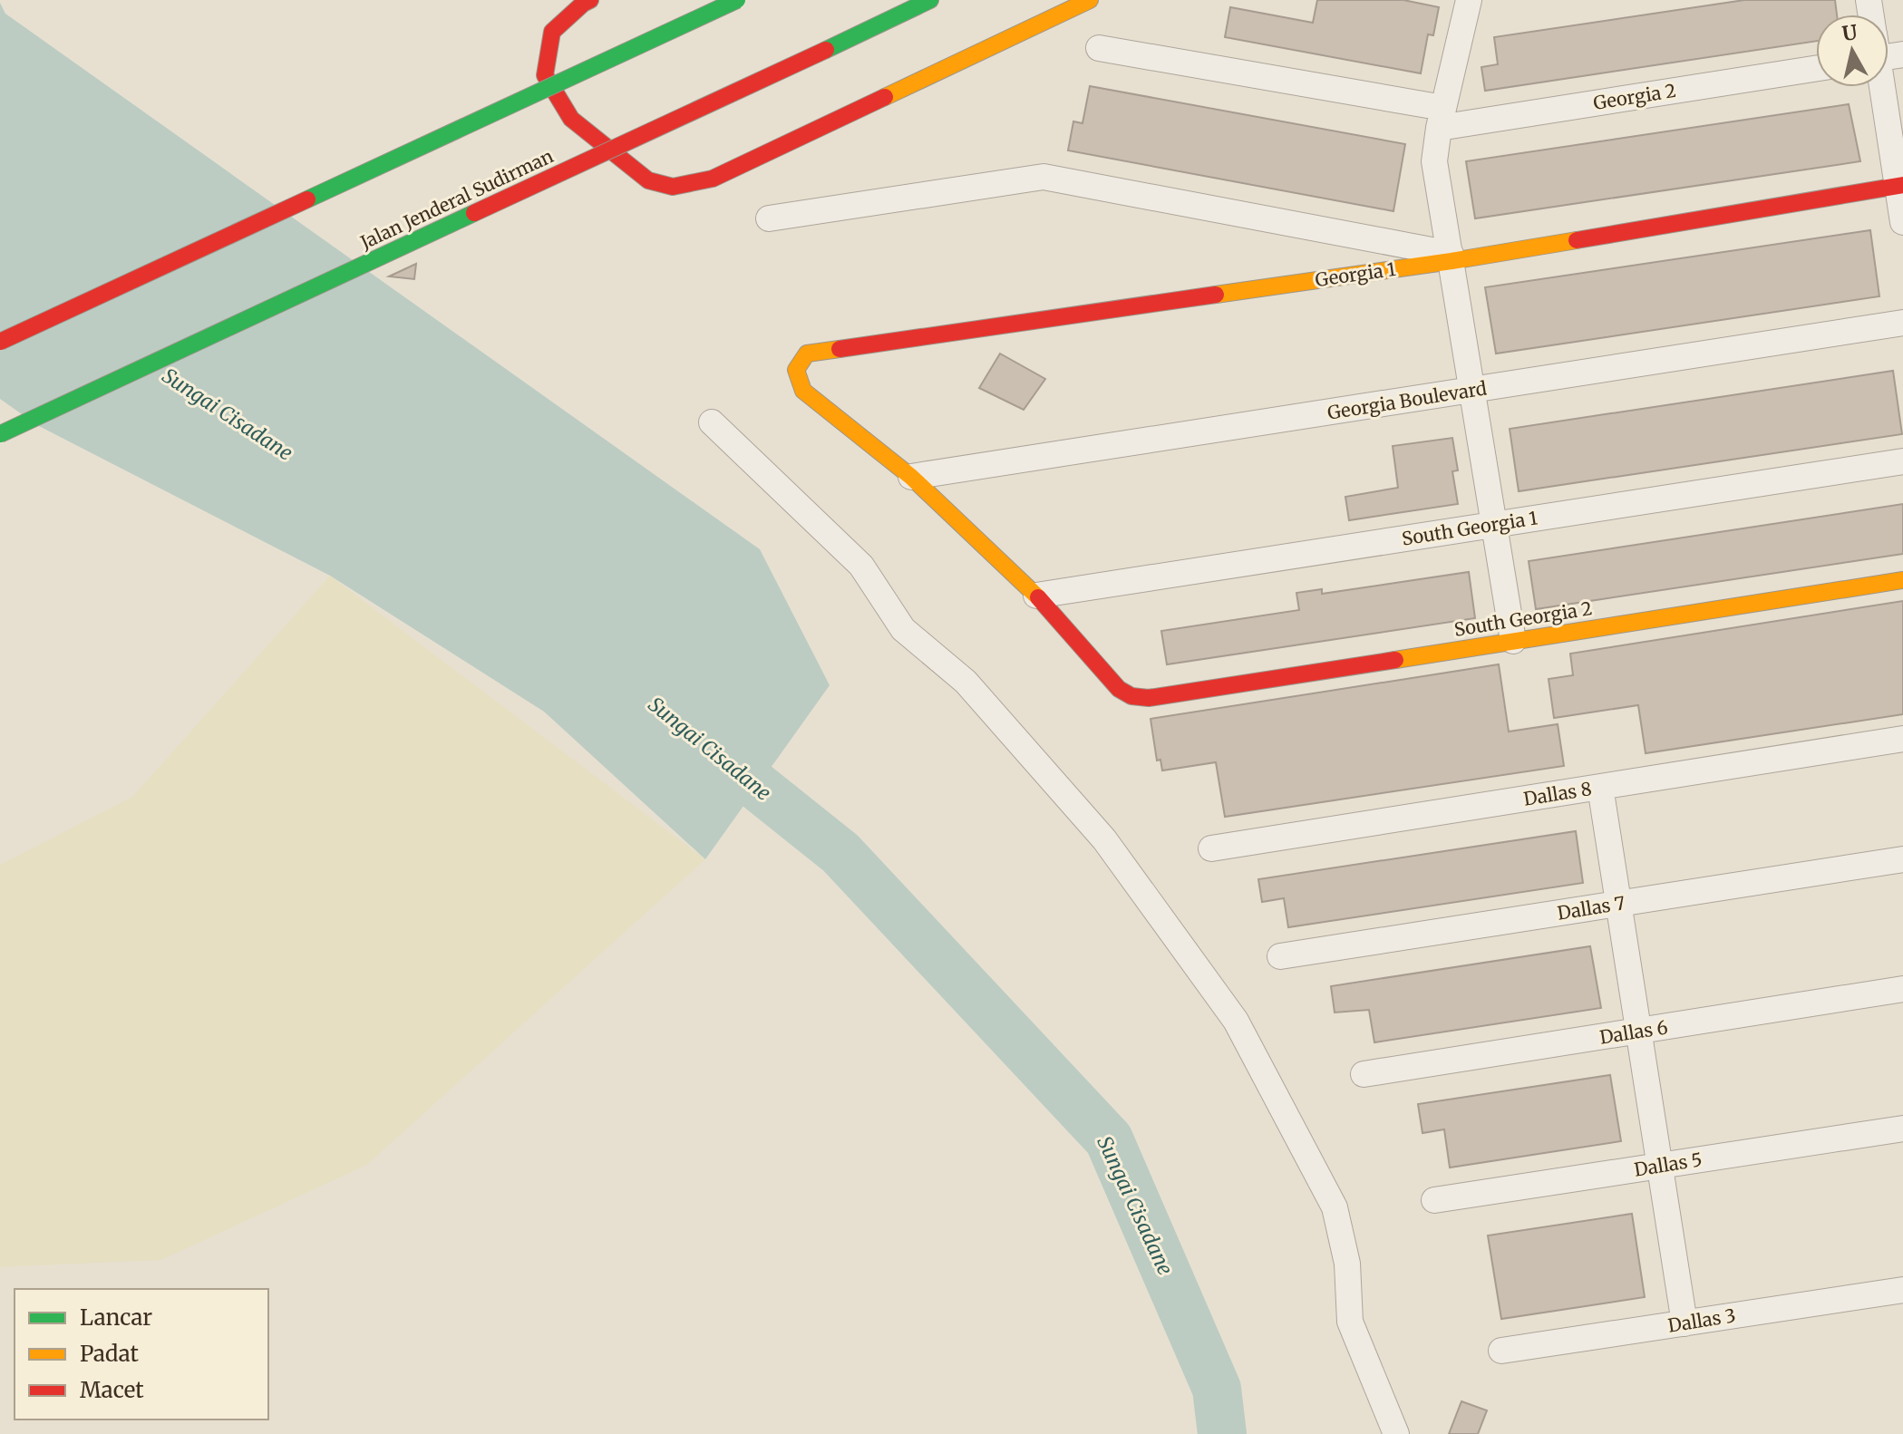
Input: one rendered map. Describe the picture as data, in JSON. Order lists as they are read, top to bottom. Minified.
{"streets":{"main road":["Jalan Jenderal Sudirman","Georgia 1","South Georgia 2"],"street":["Georgia 2","Georgia Boulevard","South Georgia 1","Dallas 8","Dallas 7","Dallas 6","Dallas 5","Dallas 3"]},"crossings":[["Georgia 1","Georgia Boulevard"],["South Georgia 1","South Georgia 2"]],"water":["Sungai Cisadane"],"legend":["Lancar","Padat","Macet"],"north":"top"}
